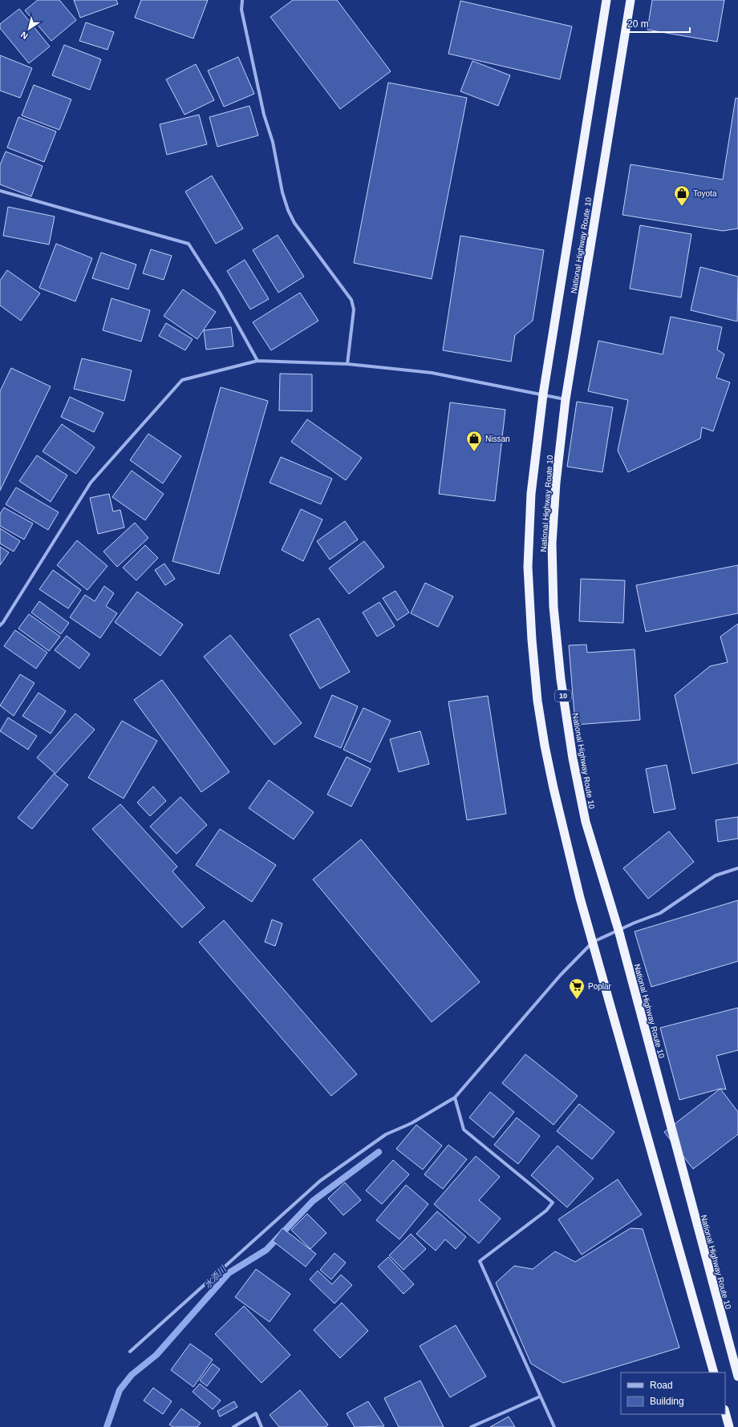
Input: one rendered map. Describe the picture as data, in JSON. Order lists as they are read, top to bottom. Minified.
{"streets":{"highway":["National Highway Route 10","10"]},"water":["水添川"],"places":{"shop":["Toyota","Nissan"],"supermarket":["Poplar"]},"legend":["Road","Building"],"scale_bar":"20 m","north":"bottom left"}
